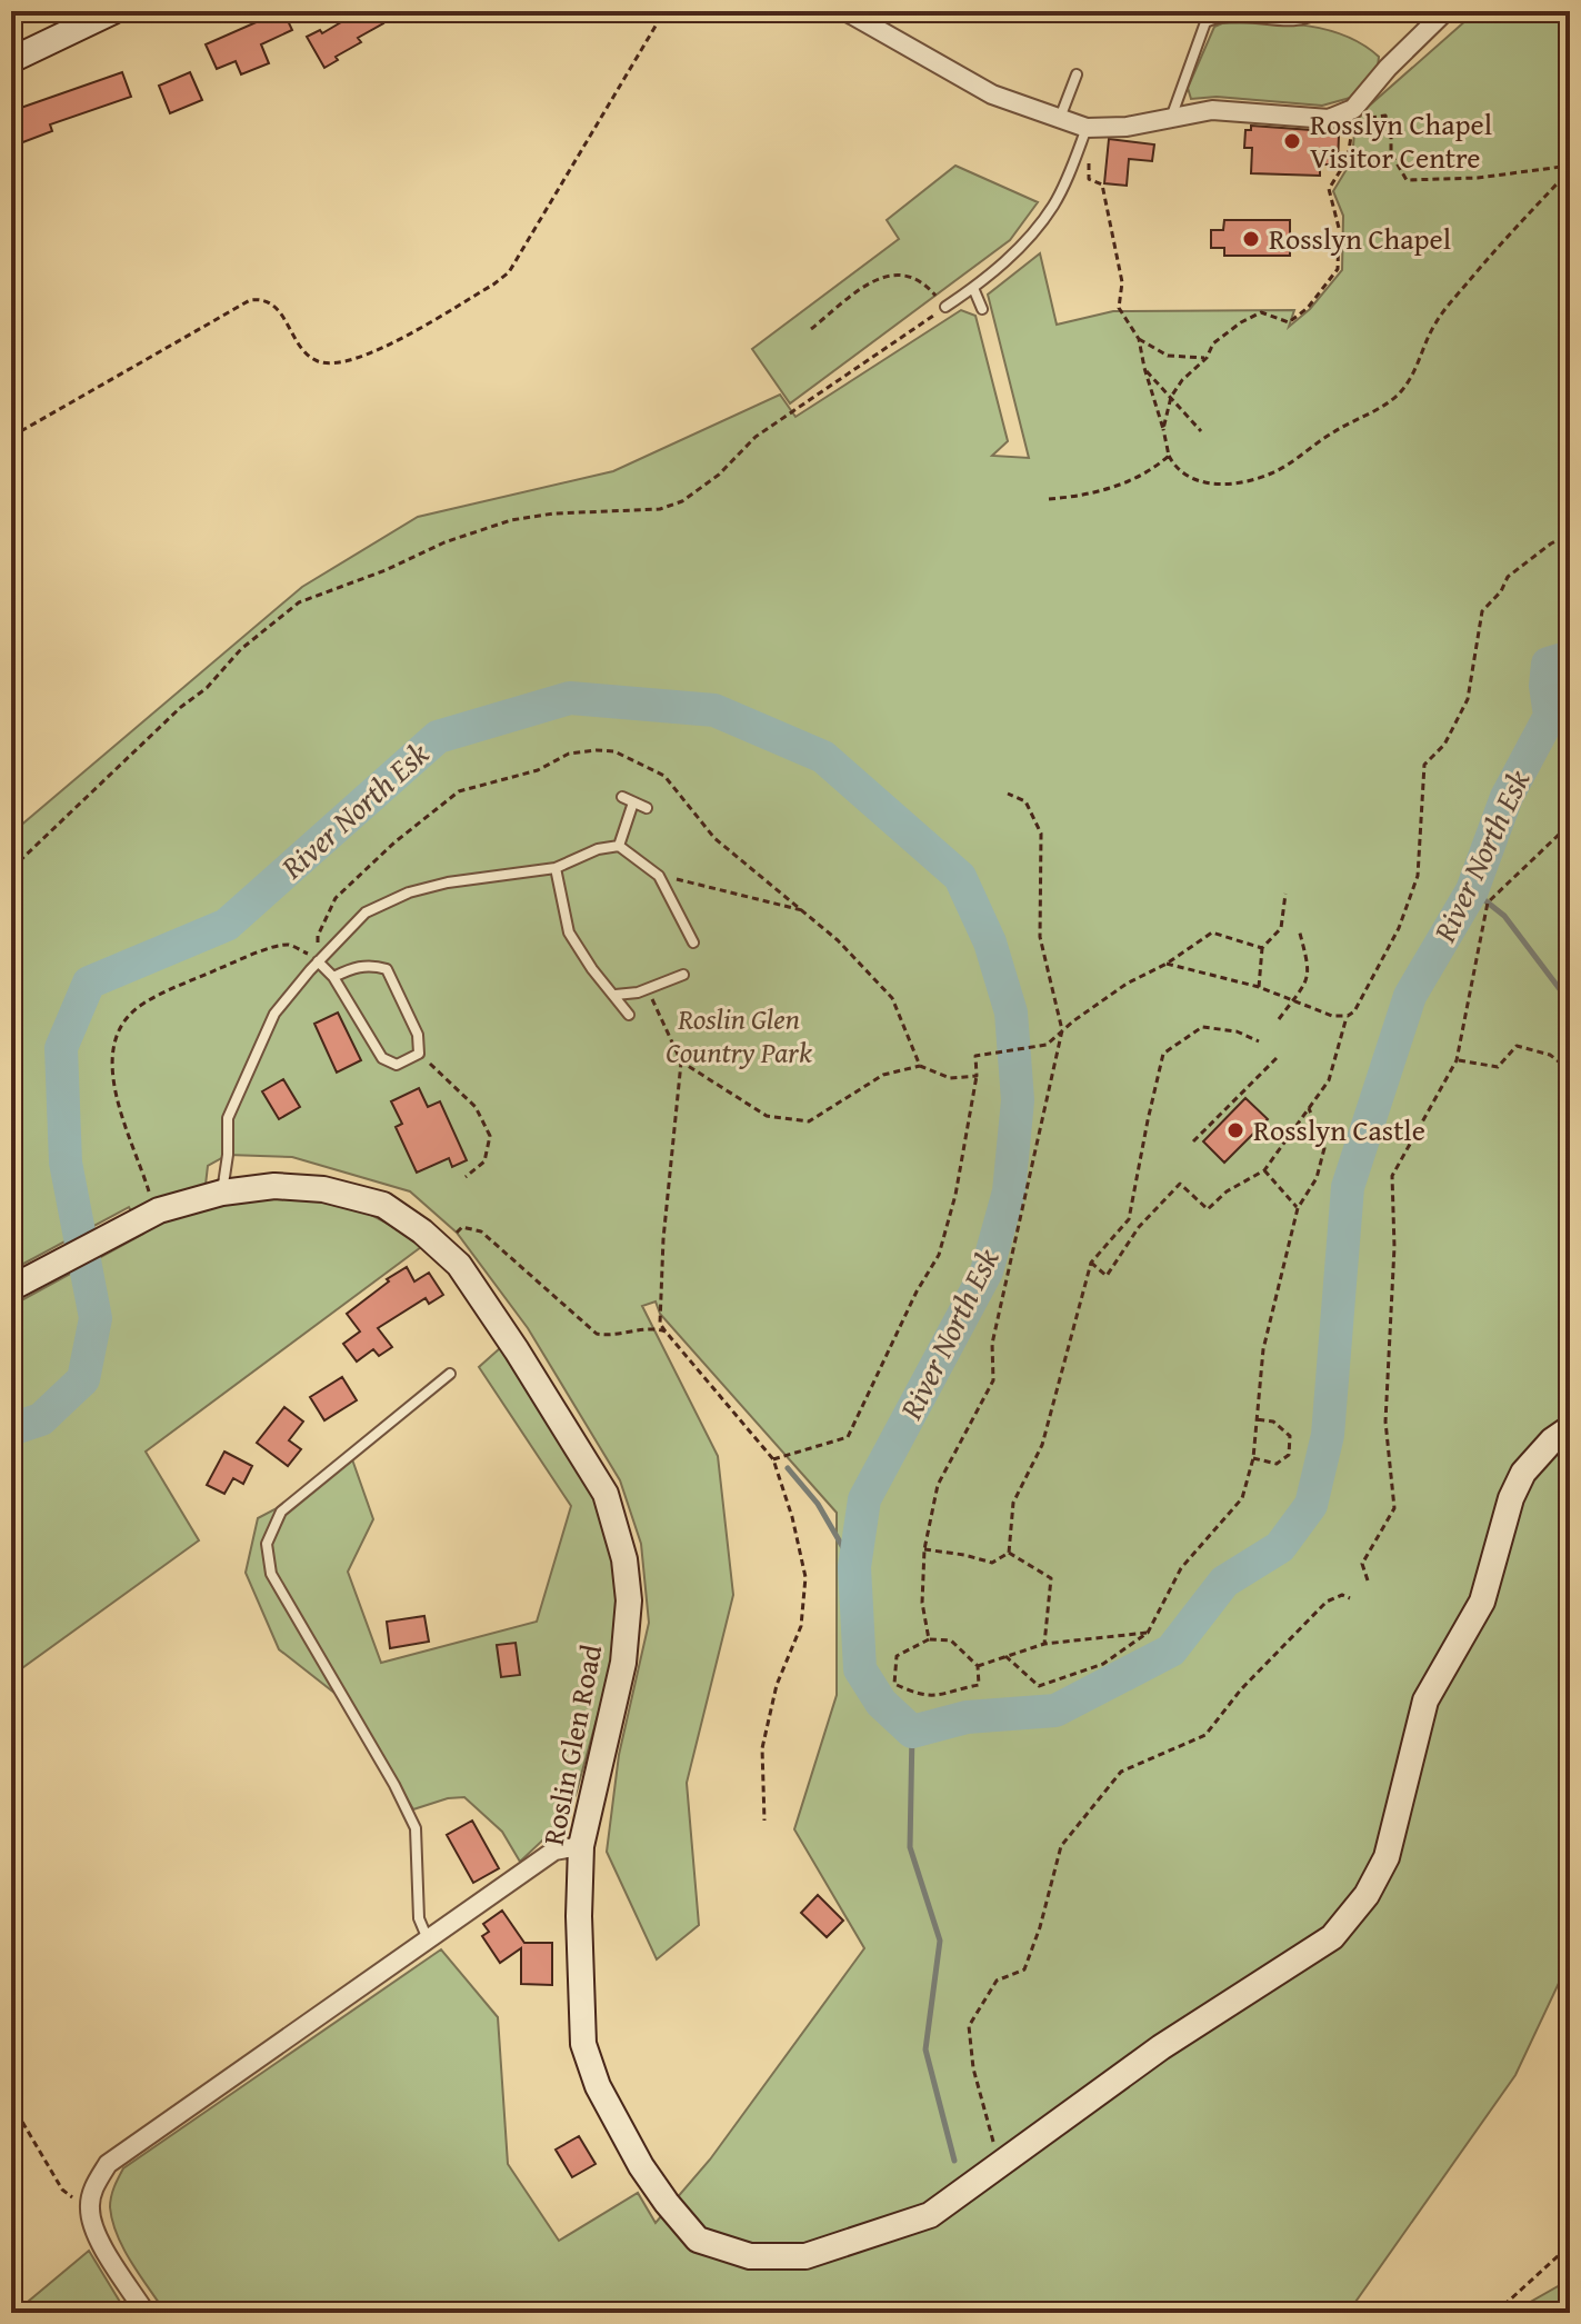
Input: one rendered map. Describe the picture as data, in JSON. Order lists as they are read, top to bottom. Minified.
{"streets":{"main road":["Roslin Glen Road"]},"water":["River North Esk"],"parks":["Roslin Glen Country Park"],"places":["Rosslyn Chapel Visitor Centre","Rosslyn Chapel","Rosslyn Castle"]}
